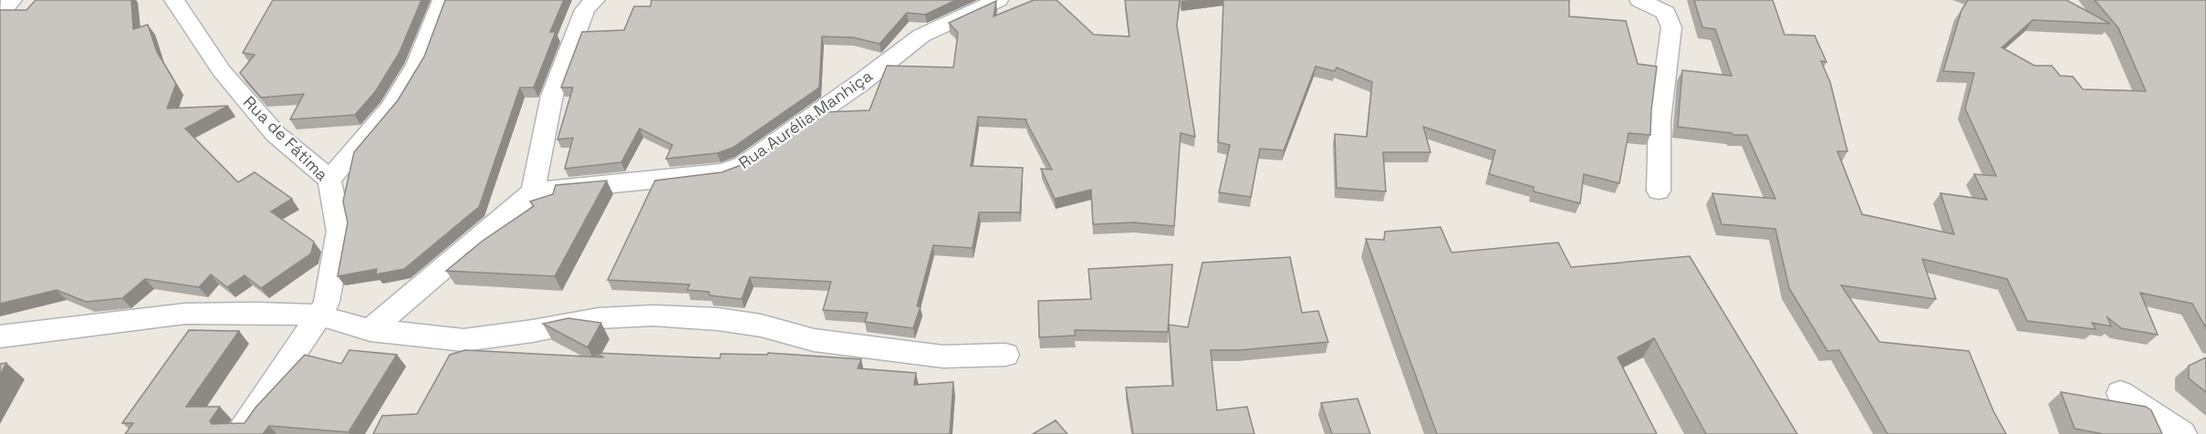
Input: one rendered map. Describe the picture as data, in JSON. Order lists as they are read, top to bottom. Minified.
{"streets":{"street":["Rua Aurélia Manhiça","Rua de Fátima"]}}
